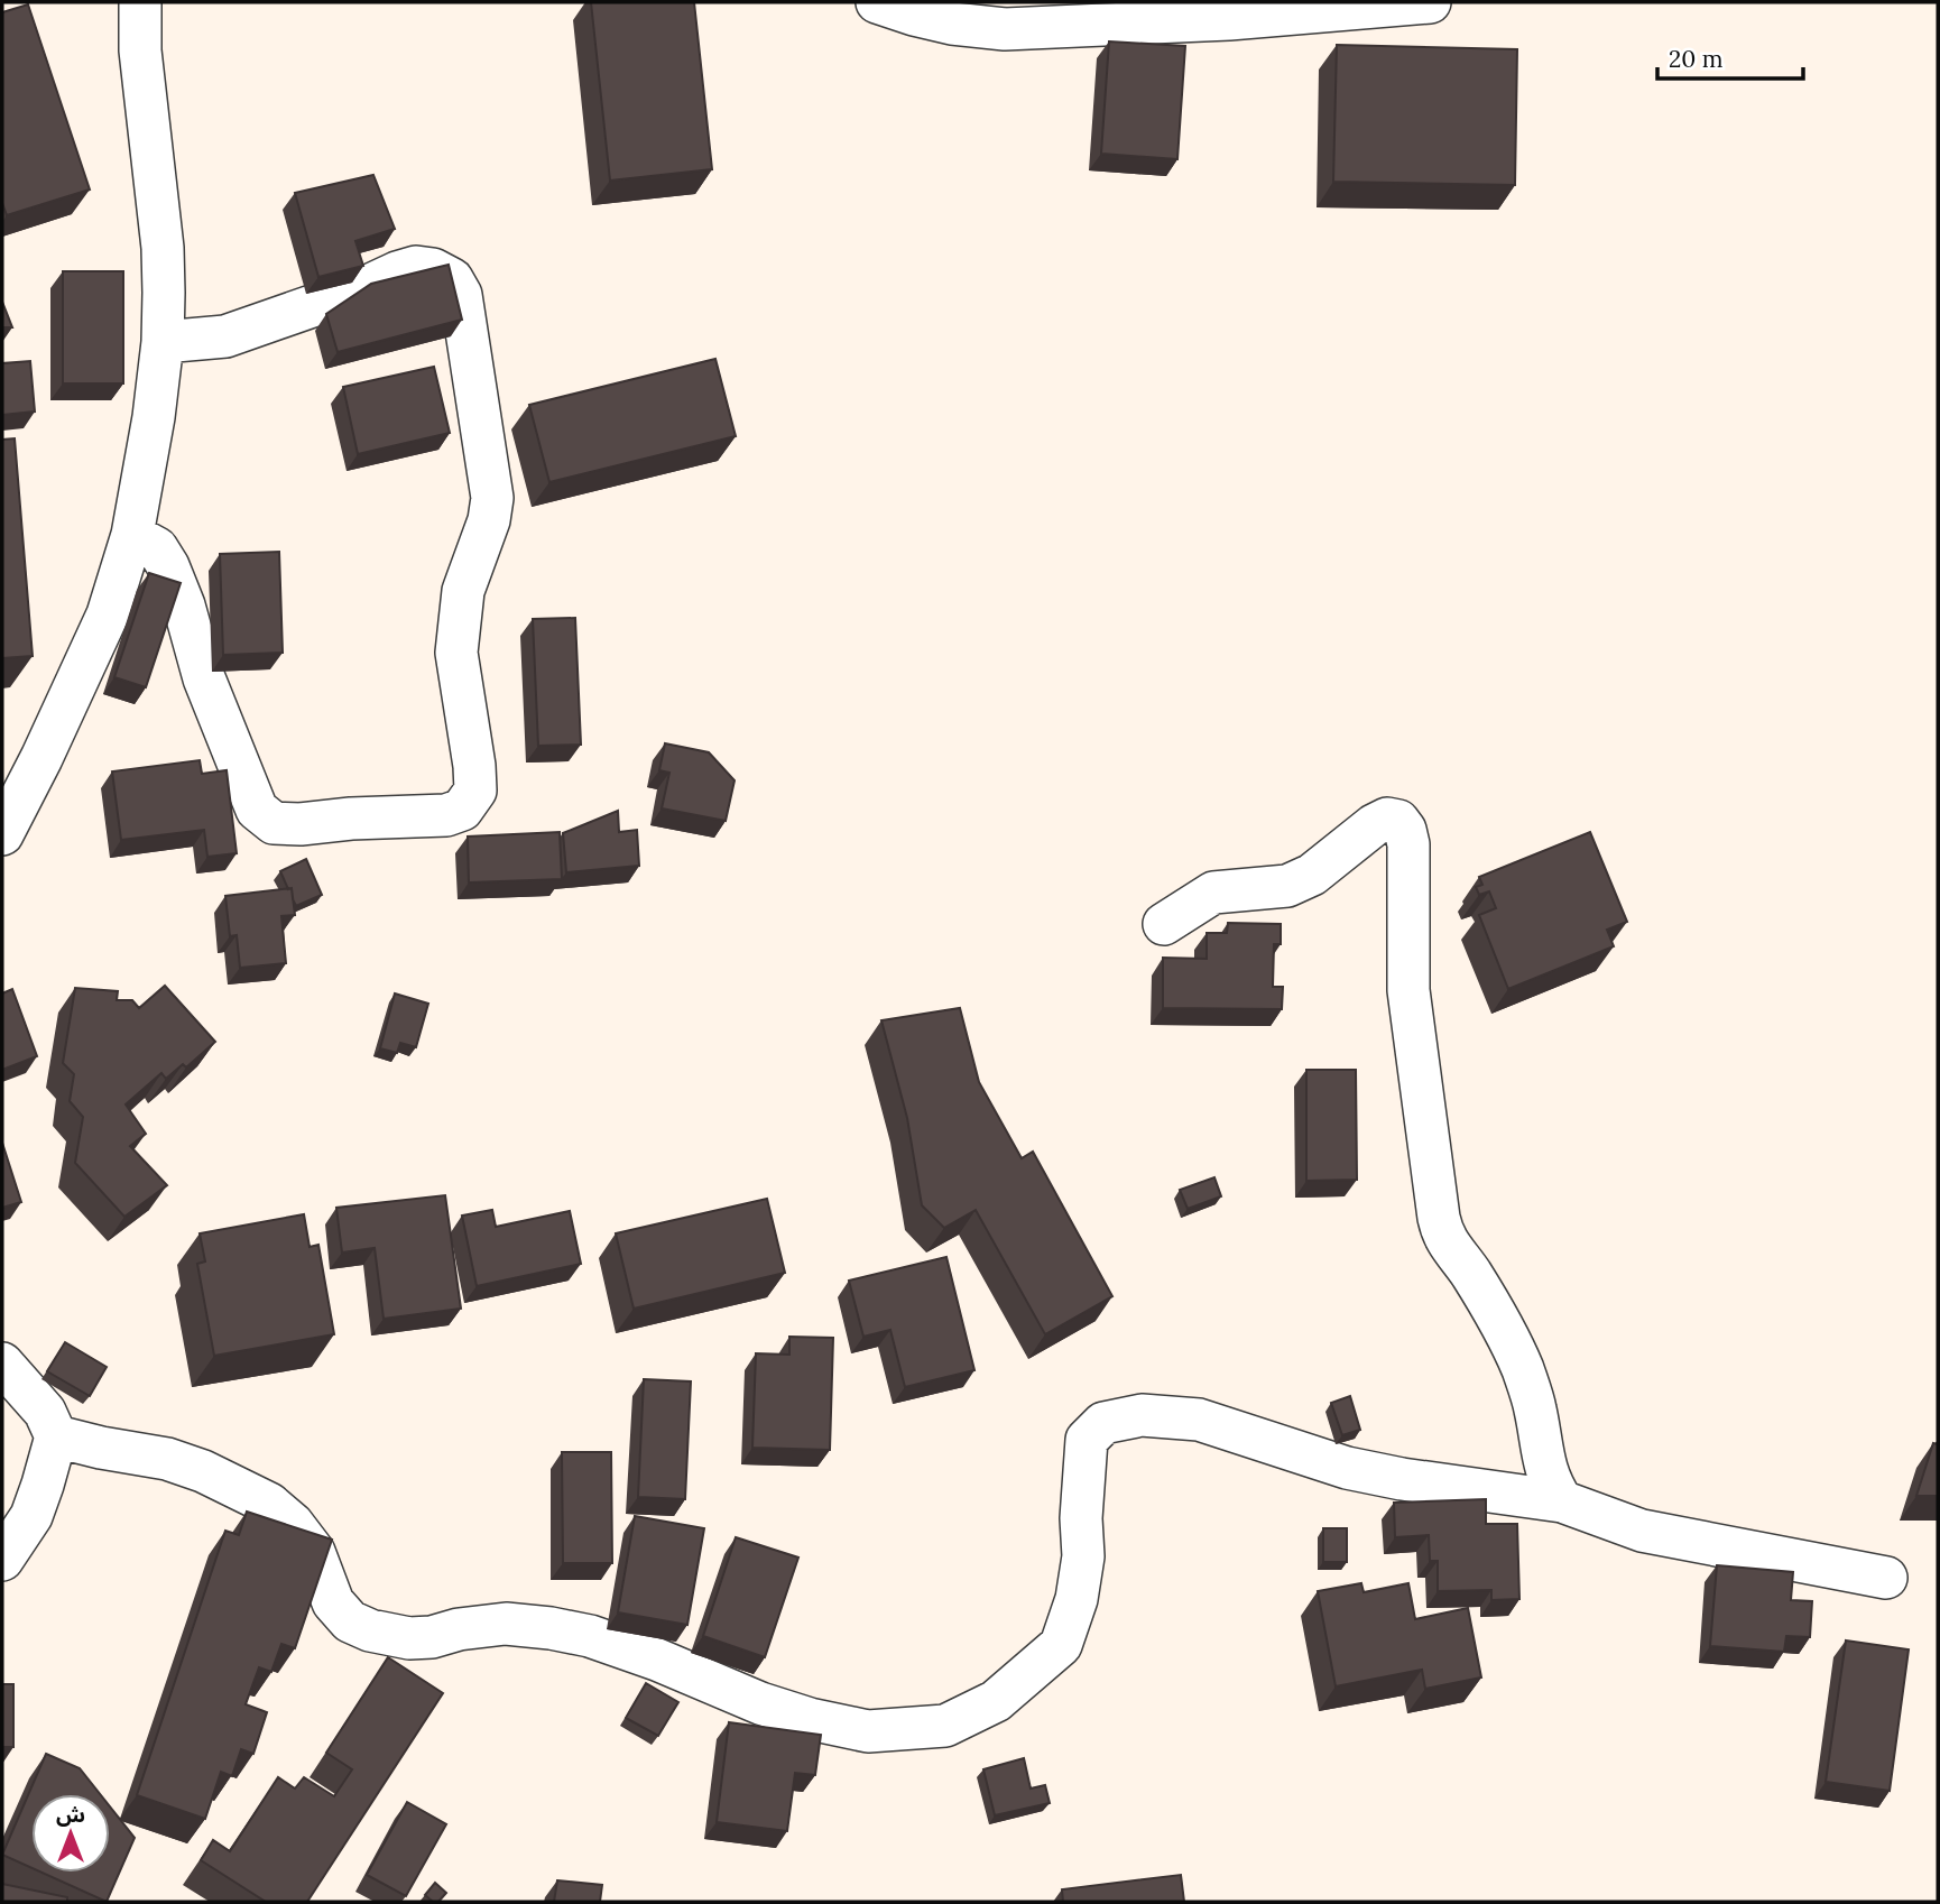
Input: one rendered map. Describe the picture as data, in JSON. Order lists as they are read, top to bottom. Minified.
{"scale_bar":"20 m","north":"top"}
